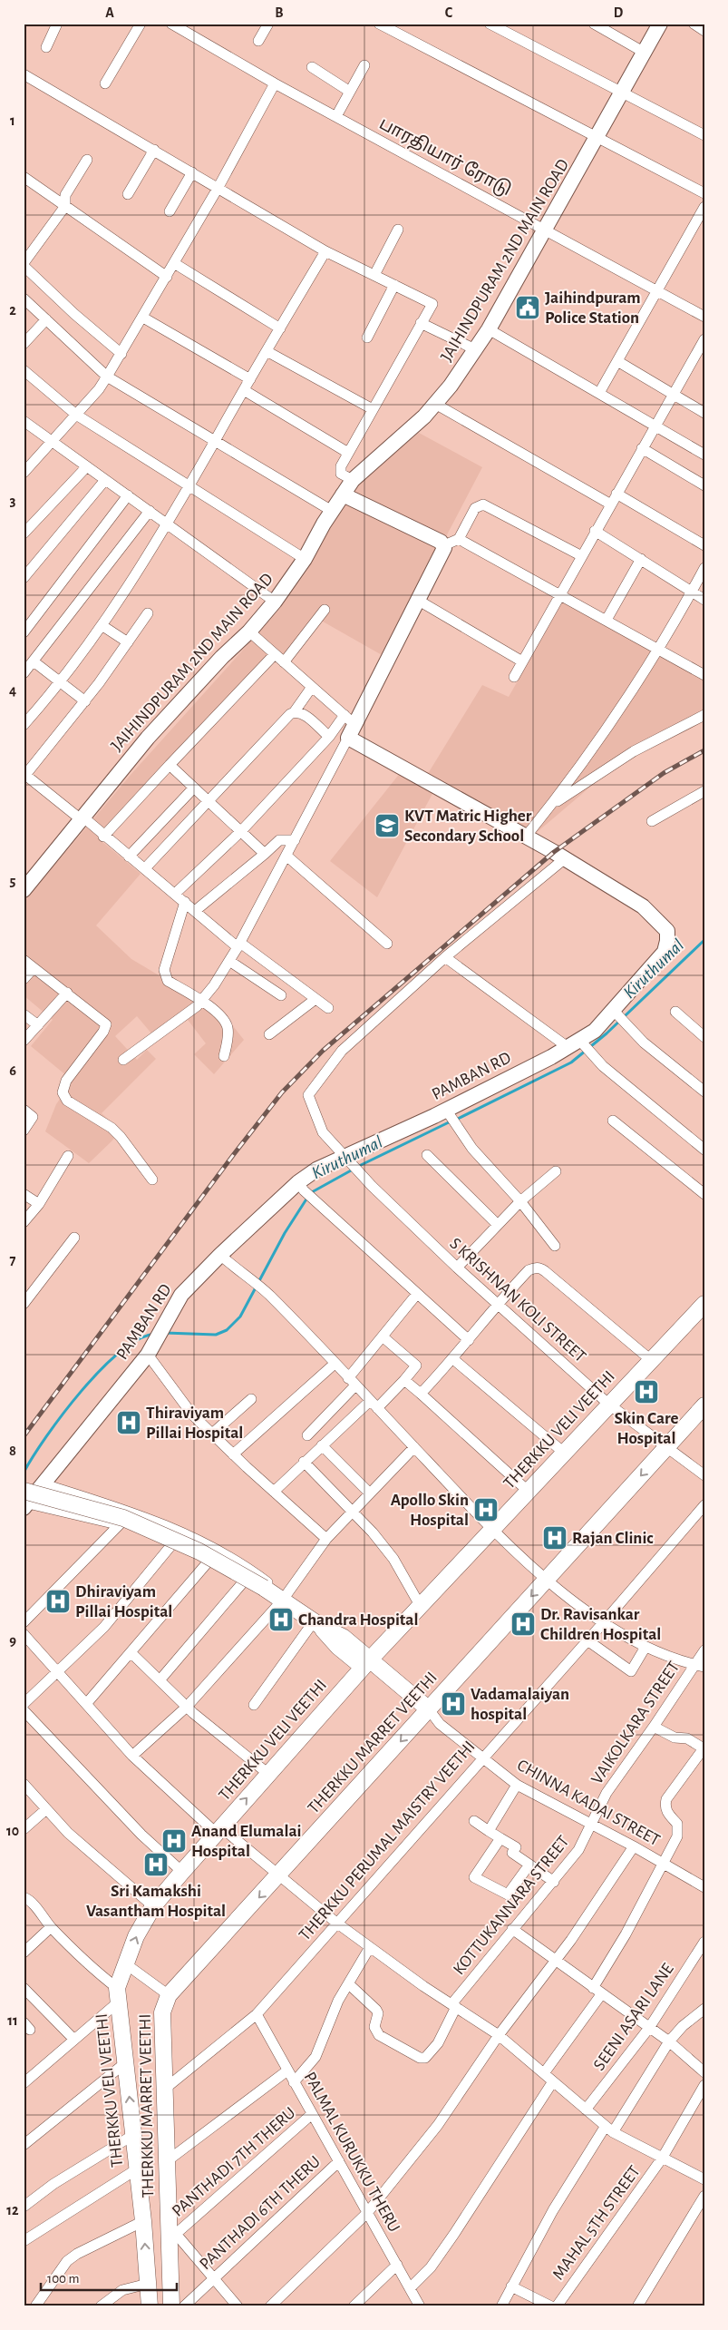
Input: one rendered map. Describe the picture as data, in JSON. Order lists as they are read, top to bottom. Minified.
{"streets":{"main road":["THERKKU VELI VEETHI","THERKKU MARRET VEETHI"],"street":["பாரதியார் ரோடு","JAIHINDPURAM 2ND MAIN ROAD","PAMBAN RD","S KRISHNAN KOLI STREET","VAIKOLKARA STREET","CHINNA KADAI STREET","THERKKU PERUMAL MAISTRY VEETHI","KOTTUKANNARA STREET","SEENI ASARI LANE","PALMAL KURUKKU THERU","PANTHADI 7TH THERU","PANTHADI 6TH THERU","MAHAL 5TH STREET"]},"crossings":[["பாரதியார் ரோடு","JAIHINDPURAM 2ND MAIN ROAD"],["PAMBAN RD","S KRISHNAN KOLI STREET"],["S KRISHNAN KOLI STREET","THERKKU VELI VEETHI"],["S KRISHNAN KOLI STREET","THERKKU MARRET VEETHI"],["VAIKOLKARA STREET","CHINNA KADAI STREET"],["VAIKOLKARA STREET","KOTTUKANNARA STREET"],["THERKKU MARRET VEETHI","CHINNA KADAI STREET"],["THERKKU MARRET VEETHI","THERKKU PERUMAL MAISTRY VEETHI"],["THERKKU MARRET VEETHI","PANTHADI 7TH THERU"],["CHINNA KADAI STREET","THERKKU PERUMAL MAISTRY VEETHI"],["CHINNA KADAI STREET","KOTTUKANNARA STREET"],["THERKKU PERUMAL MAISTRY VEETHI","PALMAL KURUKKU THERU"],["PALMAL KURUKKU THERU","PANTHADI 7TH THERU"],["PALMAL KURUKKU THERU","PANTHADI 6TH THERU"]],"one_way":["THERKKU MARRET VEETHI"],"water":["Kiruthumal"],"places":{"public building":["Jaihindpuram Police Station"],"school or university":["KVT Matric Higher Secondary School"],"hospital":["Skin Care Hospital","Thiraviyam Pillai Hospital","Apollo Skin Hospital","Rajan Clinic","Dhiraviyam Pillai Hospital","Chandra Hospital","Dr. Ravisankar Children Hospital","Vadamalaiyan hospital","Anand Elumalai Hospital","Sri Kamakshi Vasantham Hospital"]},"scale_bar":"100 m","grid":{"columns":["A","B","C","D"],"rows":["1","2","3","4","5","6","7","8","9","10","11","12"]}}
